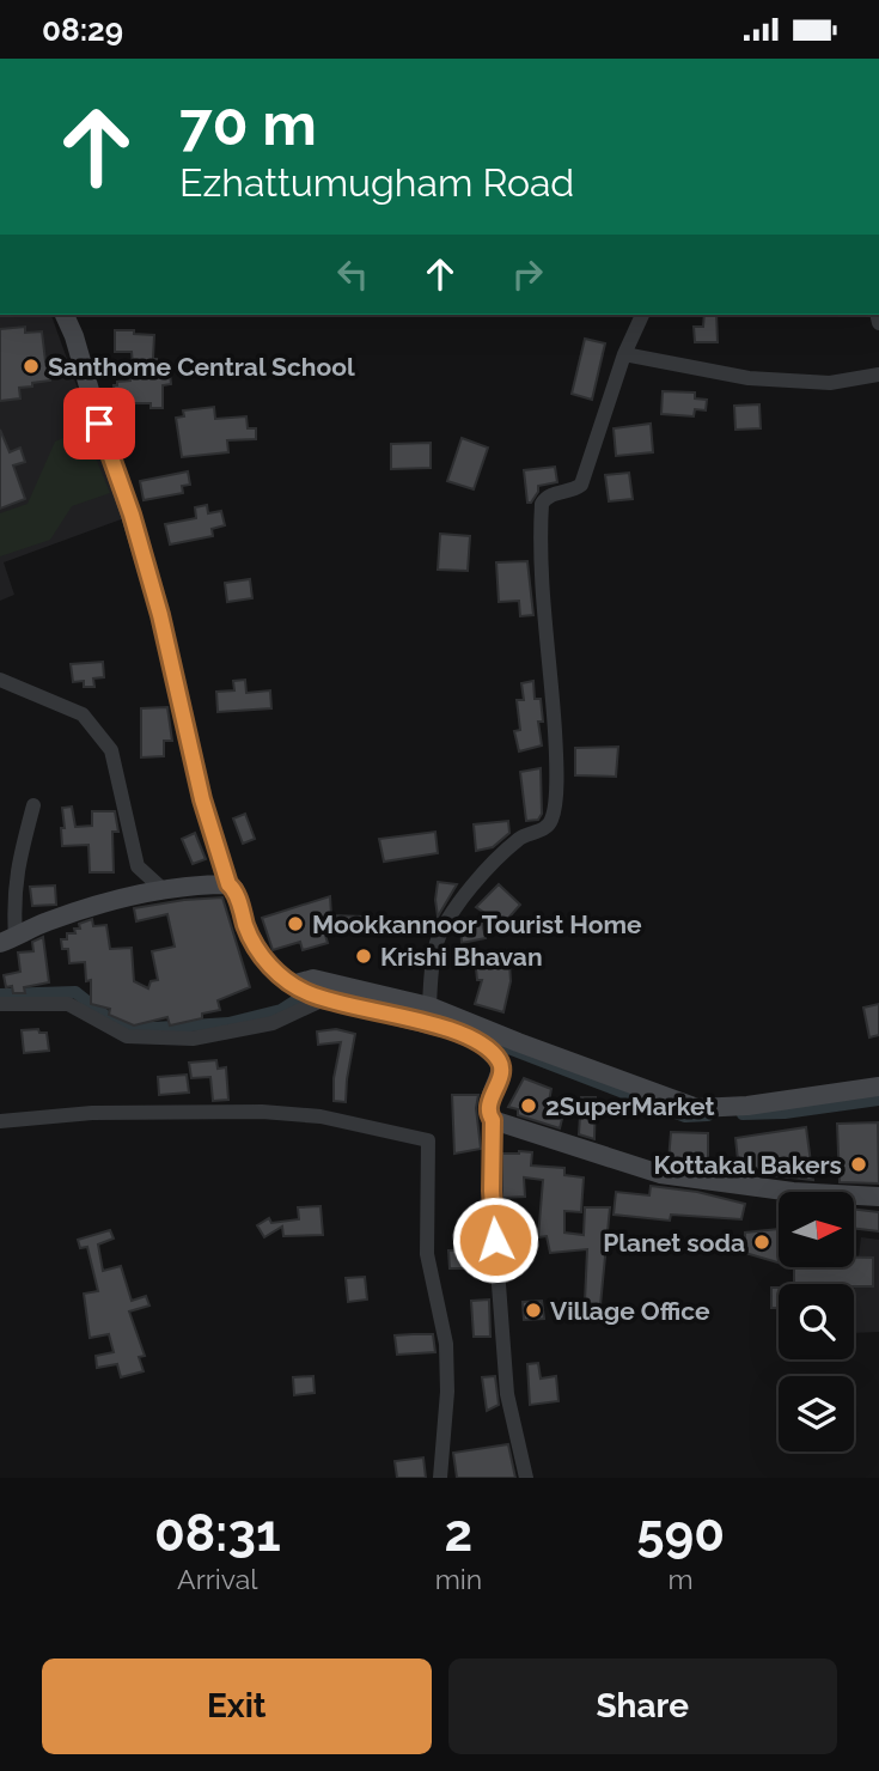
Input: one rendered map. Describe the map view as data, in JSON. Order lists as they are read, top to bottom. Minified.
{"places":["Santhome Central School","Mookkannoor Tourist Home","Krishi Bhavan","2SuperMarket","Kottakal Bakers","Planet soda","Village Office"],"north":"right","page":{"status":"08:29","turn":["70 m","Ezhattumugham Road"],"eta":["08:31","Arrival","2","min","590","m"],"buttons":["Exit","Share"]}}
